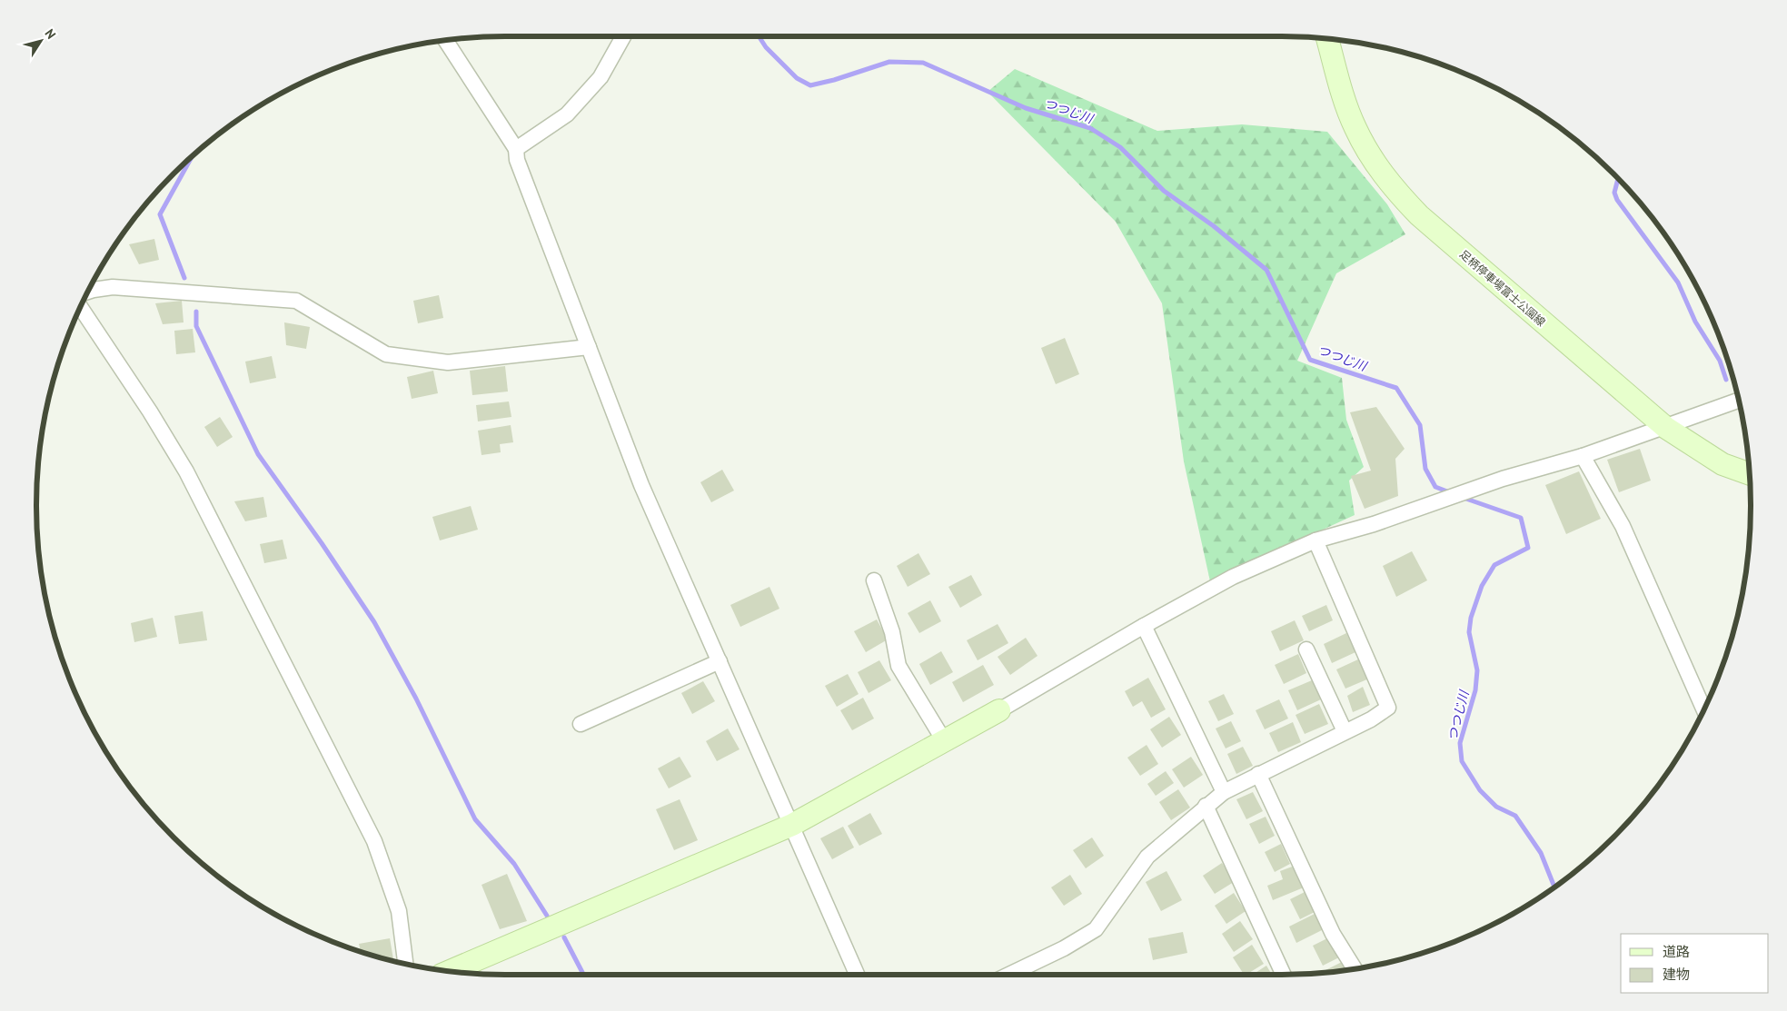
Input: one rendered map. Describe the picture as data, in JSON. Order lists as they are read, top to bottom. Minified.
{"streets":{"main road":["足柄停車場富士公園線"]},"water":["つつじ川"],"legend":["道路","建物"],"north":"top right"}
